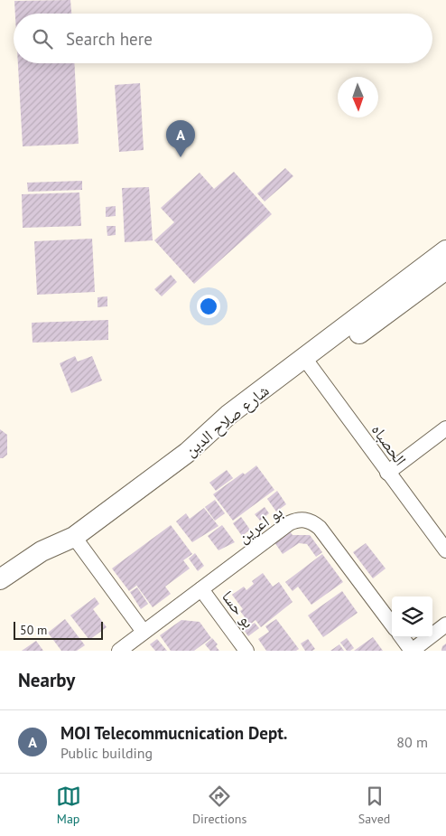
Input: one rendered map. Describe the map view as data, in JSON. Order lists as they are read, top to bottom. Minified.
{"streets":{"street":["شارع صلاح الدين","الحصباه","بو اعرين","بو حسا"]},"crossings":[["شارع صلاح الدين","الحصباه"],["بو اعرين","بو حسا"]],"scale_bar":"50 m","north":"bottom","page":{"search":"Search here","pins":"A","scale":"50 m","heading":"Nearby","list":[{"mark":"A","name":"MOI Telecommucnication Dept.","note":"Public building","value":"80 m"}],"nav":["Map","Directions","Saved"]}}
